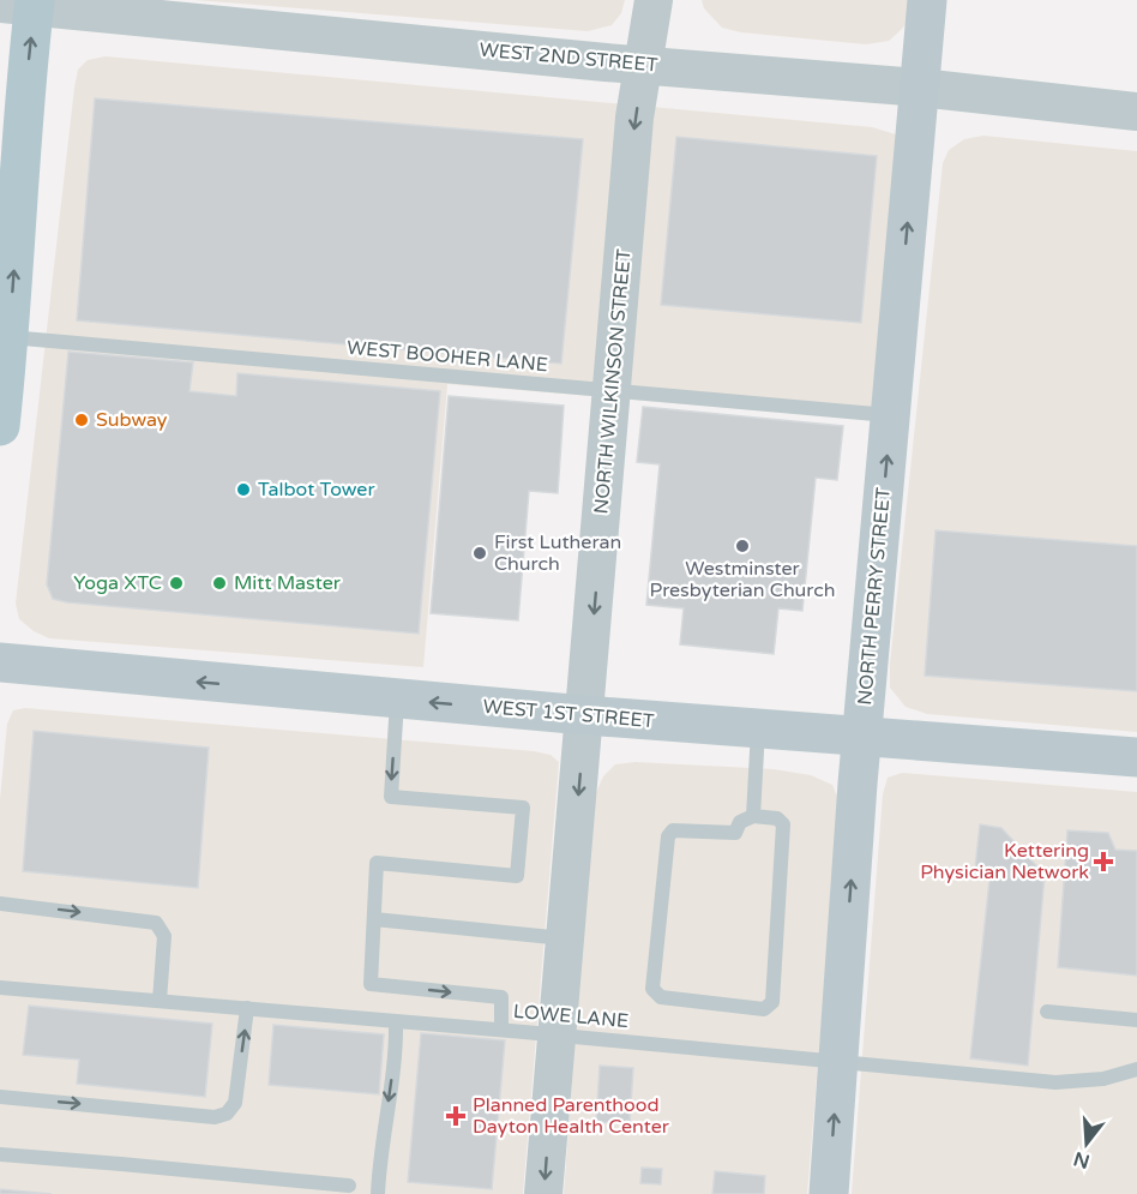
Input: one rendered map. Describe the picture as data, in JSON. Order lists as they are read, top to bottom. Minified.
{"streets":{"main road":["NORTH PERRY STREET","WEST 1ST STREET"],"street":["WEST 2ND STREET","NORTH WILKINSON STREET"],"lane":["WEST BOOHER LANE","LOWE LANE"]},"crossings":[["WEST 2ND STREET","NORTH WILKINSON STREET"],["WEST 2ND STREET","NORTH PERRY STREET"],["WEST BOOHER LANE","NORTH WILKINSON STREET"],["WEST BOOHER LANE","NORTH PERRY STREET"],["NORTH WILKINSON STREET","WEST 1ST STREET"],["NORTH WILKINSON STREET","LOWE LANE"],["NORTH PERRY STREET","WEST 1ST STREET"],["NORTH PERRY STREET","LOWE LANE"]],"one_way":["NORTH WILKINSON STREET","NORTH PERRY STREET","WEST 1ST STREET"],"places":{"other":["Subway","Talbot Tower","Westminster Presbyterian Church","First Lutheran Church","Yoga XTC","Mitt Master"],"health":["Kettering Physician Network","Planned Parenthood Dayton Health Center"]},"north":"bottom"}
